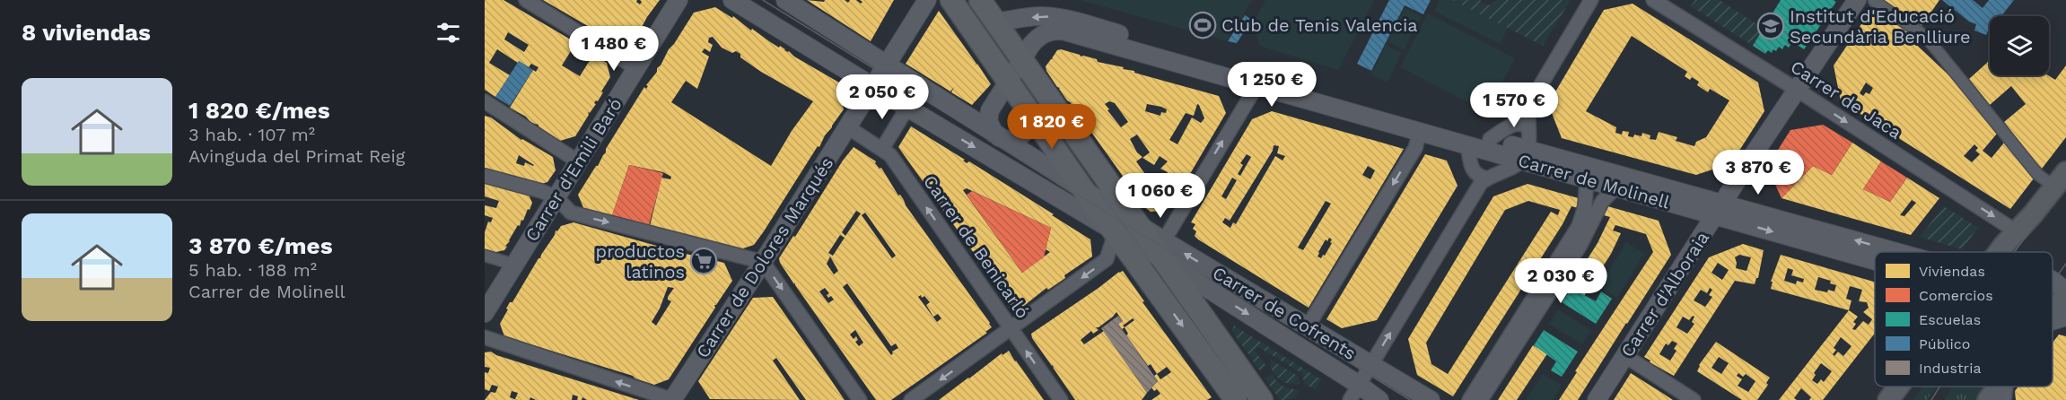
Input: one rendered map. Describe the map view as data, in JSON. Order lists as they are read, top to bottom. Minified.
{"streets":{"street":["Carrer de Jaca","Carrer d'Emili Baró","Carrer de Molinell","Carrer de Benicarló","Carrer de Dolores Marqués","Carrer d'Alboraia","Carrer de Cofrents"]},"crossings":[["Carrer de Jaca","Carrer d'Alboraia"],["Carrer de Molinell","Carrer d'Alboraia"],["Carrer de Benicarló","Carrer de Dolores Marqués"],["Carrer de Dolores Marqués","Carrer de Cofrents"]],"places":{"sports":["Club de Tenis Valencia"],"school or university":["Institut d'Educació Secundària Benlliure"],"supermarket":["productos latinos"]},"legend":["Viviendas","Comercios","Escuelas","Público","Industria"],"page":{"heading":"8 viviendas","price":["1 480 €","1 250 €","2 050 €","1 570 €","1 820 €","3 870 €","1 060 €","2 030 €"],"list":[{"name":"1 820 €/mes","note":"3 hab. · 107 m² · Avinguda del Primat Reig"},{"name":"3 870 €/mes","note":"5 hab. · 188 m² · Carrer de Molinell"}]}}
